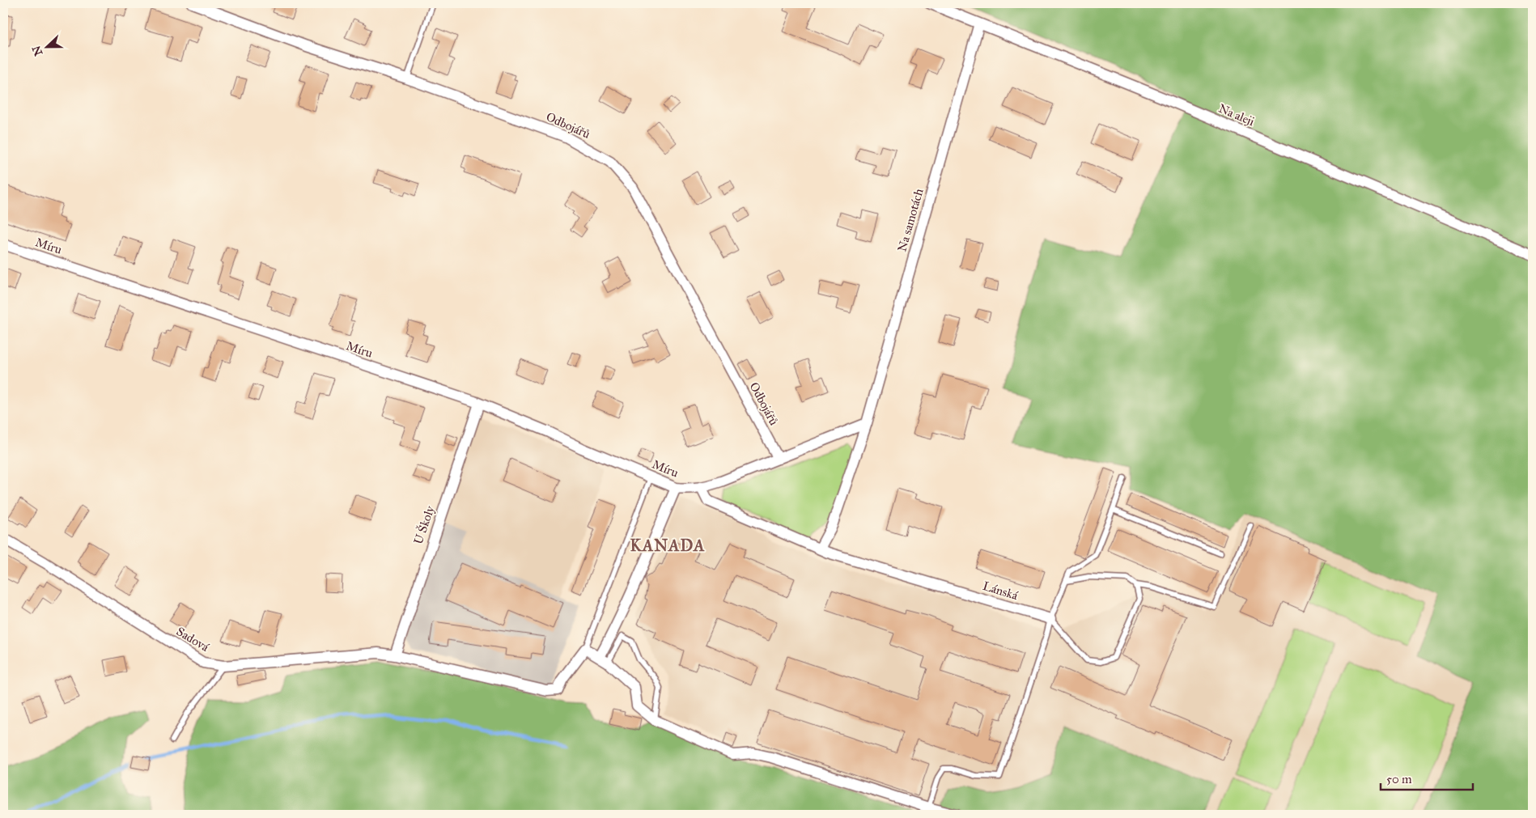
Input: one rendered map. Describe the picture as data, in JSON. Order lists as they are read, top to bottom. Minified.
{"streets":{"street":["Na aleji","Odbojářů","Na samotách","Míru","U Školy","Lánská","Sadová"]},"crossings":[["Na aleji","Na samotách"],["Na samotách","Lánská"],["Míru","U Školy"],["Míru","Lánská"],["U Školy","Sadová"]],"districts":["KANADA"],"scale_bar":"50 m","north":"left"}
